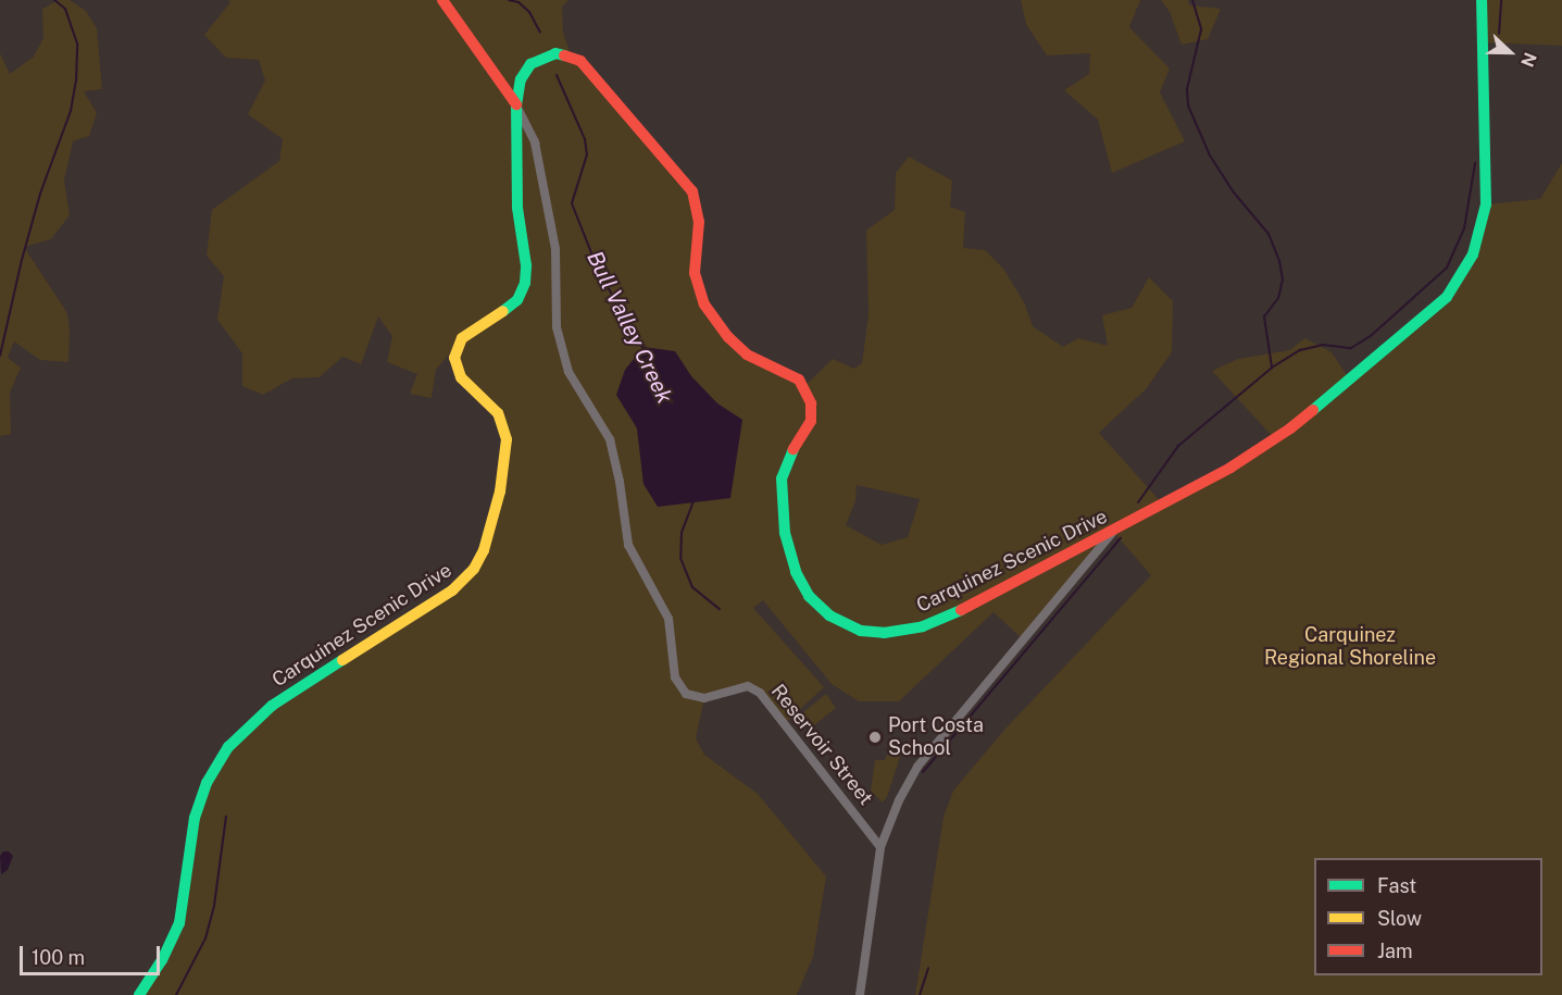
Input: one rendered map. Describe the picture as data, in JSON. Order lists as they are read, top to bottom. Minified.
{"streets":{"street":["Carquinez Scenic Drive","Reservoir Street"]},"crossings":[["Carquinez Scenic Drive","Reservoir Street"]],"water":["Bull Valley Creek"],"parks":["Carquinez Regional Shoreline"],"places":["Port Costa School"],"legend":["Fast","Slow","Jam"],"scale_bar":"100 m","north":"right"}
